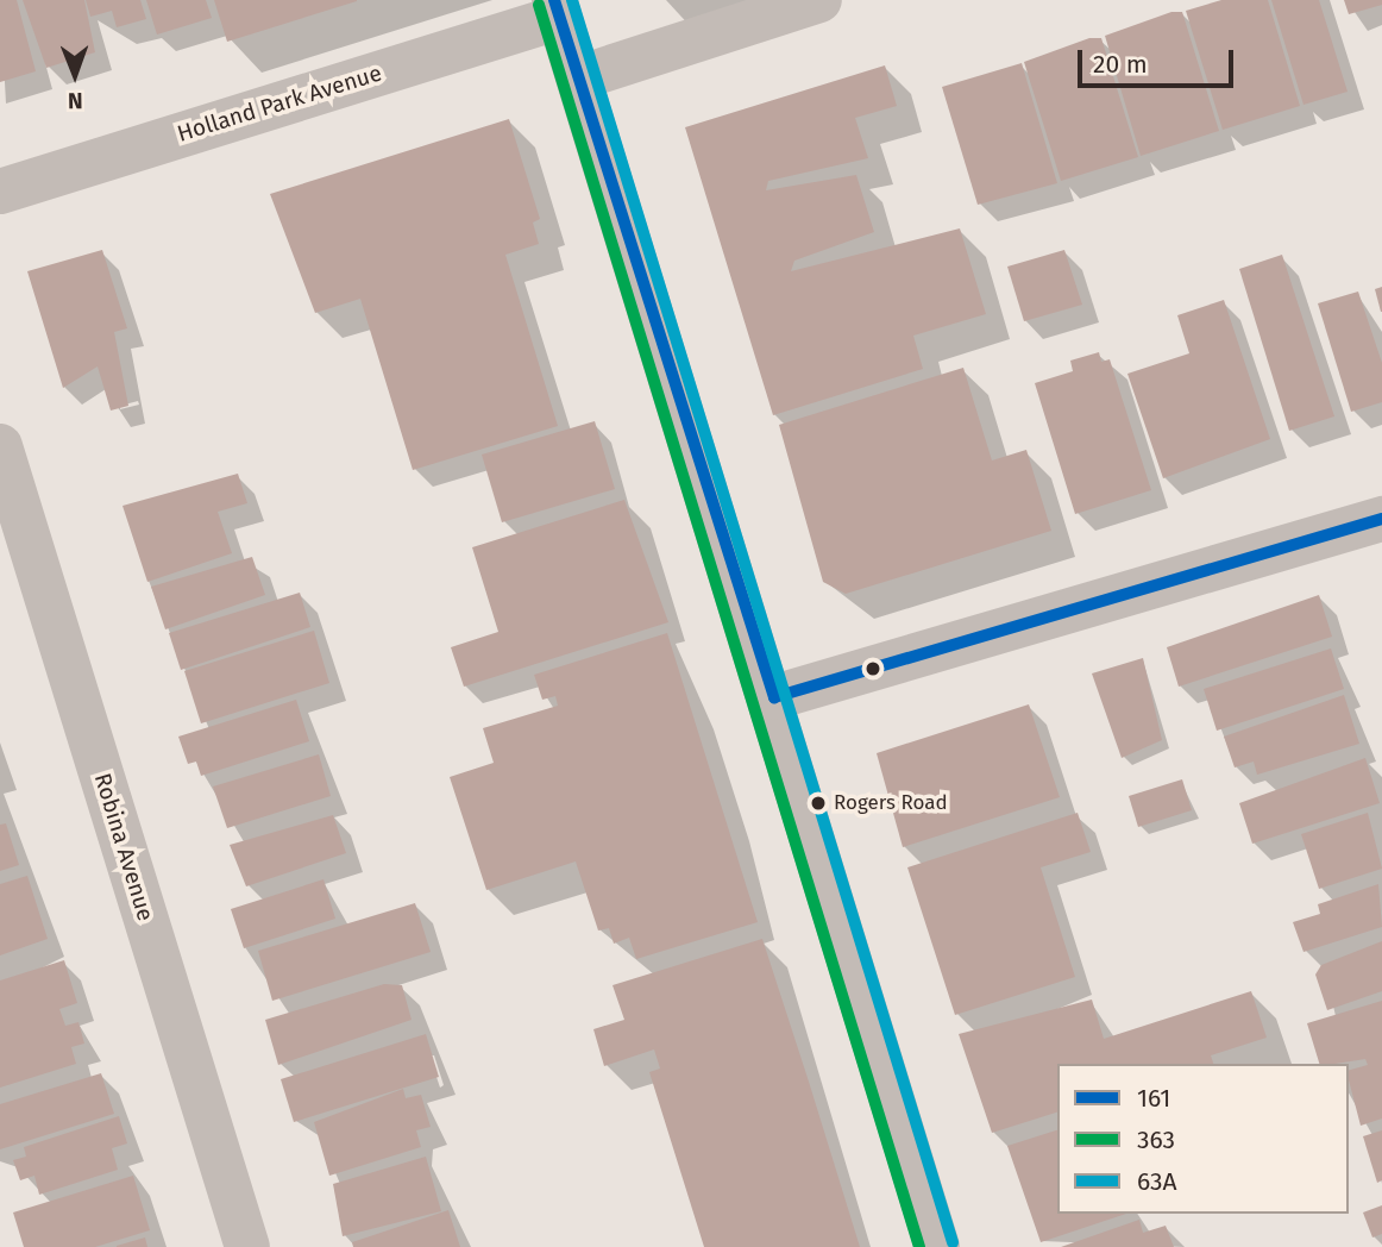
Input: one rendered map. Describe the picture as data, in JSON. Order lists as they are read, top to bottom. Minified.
{"streets":{"street":["Holland Park Avenue","Robina Avenue"]},"places":["Rogers Road"],"lines":["transit line 161","transit line 63A","transit line 363"],"legend":["161","363","63A"],"scale_bar":"20 m","north":"bottom"}
